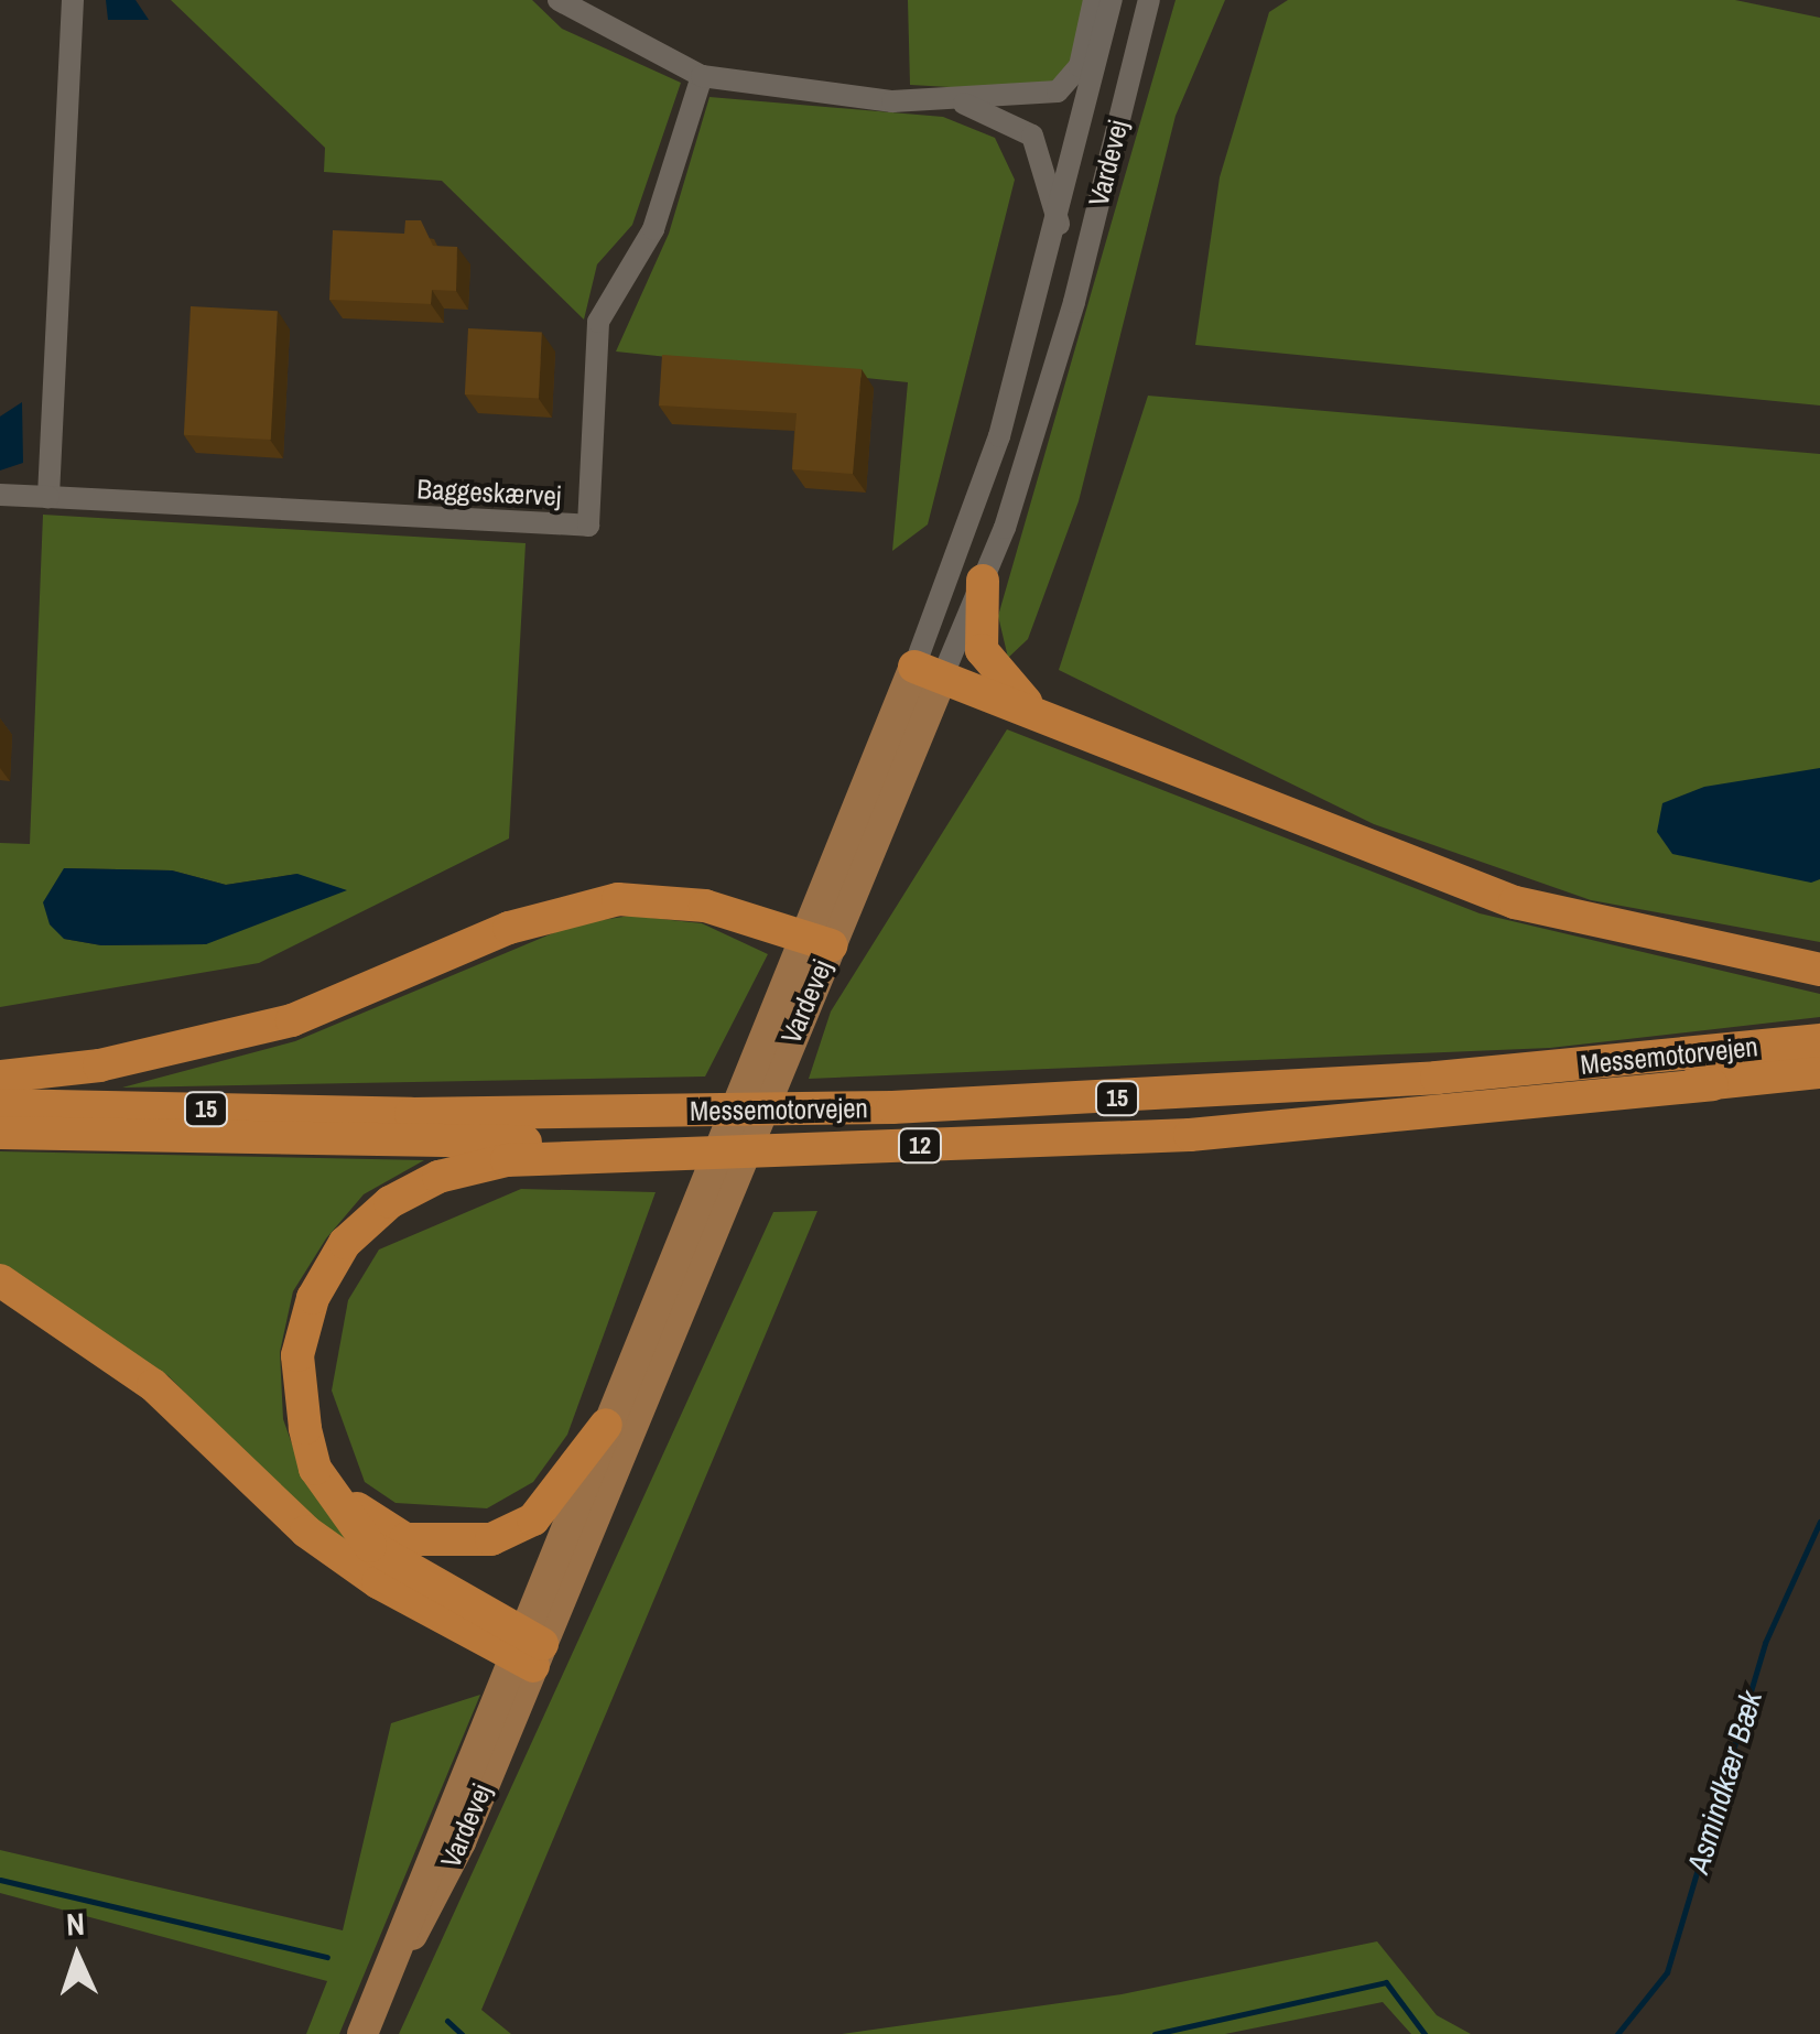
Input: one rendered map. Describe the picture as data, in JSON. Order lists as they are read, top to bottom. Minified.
{"streets":{"highway":["Messemotorvejen","15","12"],"main road":["Vardevej"],"street":["Baggeskærvej"]},"crossings":[["Vardevej","12"],["Messemotorvejen","12"]],"water":["Asmindkær Bæk"],"north":"top"}
